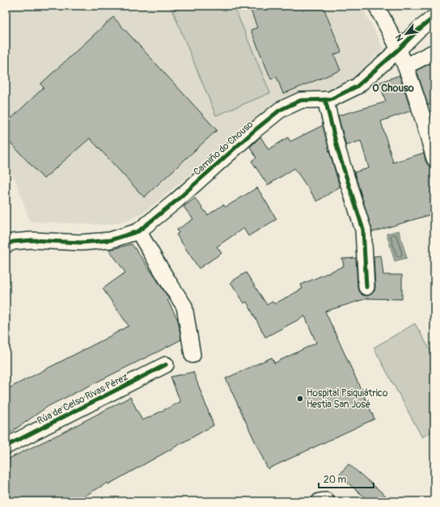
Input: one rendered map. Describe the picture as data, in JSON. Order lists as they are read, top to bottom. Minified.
{"streets":{"street":["Camiño do Chouso","Rúa de Celso Rivas Pérez"]},"districts":["O Chouso"],"places":["Hospital Psiquiátrico Hestia San José"],"scale_bar":"20 m","north":"bottom left"}
